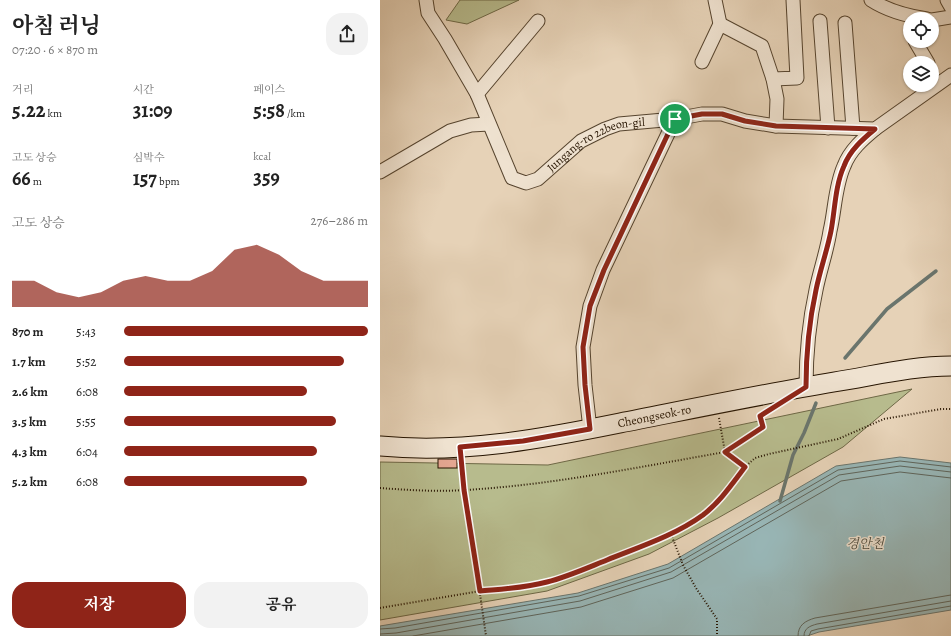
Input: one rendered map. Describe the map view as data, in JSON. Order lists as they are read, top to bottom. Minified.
{"streets":{"street":["Jungang-ro 22beon-gil","Cheongseok-ro"]},"water":["경안천"],"page":{"heading":["아침 러닝","07:20 · 6 × 870 m"],"stats":[["거리","5.22 km"],["시간","31:09"],["페이스","5:58 /km"],["고도 상승","66 m"],["심박수","157 bpm"],["kcal","359"]],"chart":["고도 상승","276–286 m"],"list":[{"name":"870 m","note":"5:43"},{"name":"1.7 km","note":"5:52"},{"name":"2.6 km","note":"6:08"},{"name":"3.5 km","note":"5:55"},{"name":"4.3 km","note":"6:04"},{"name":"5.2 km","note":"6:08"}],"buttons":["저장","공유"]}}
